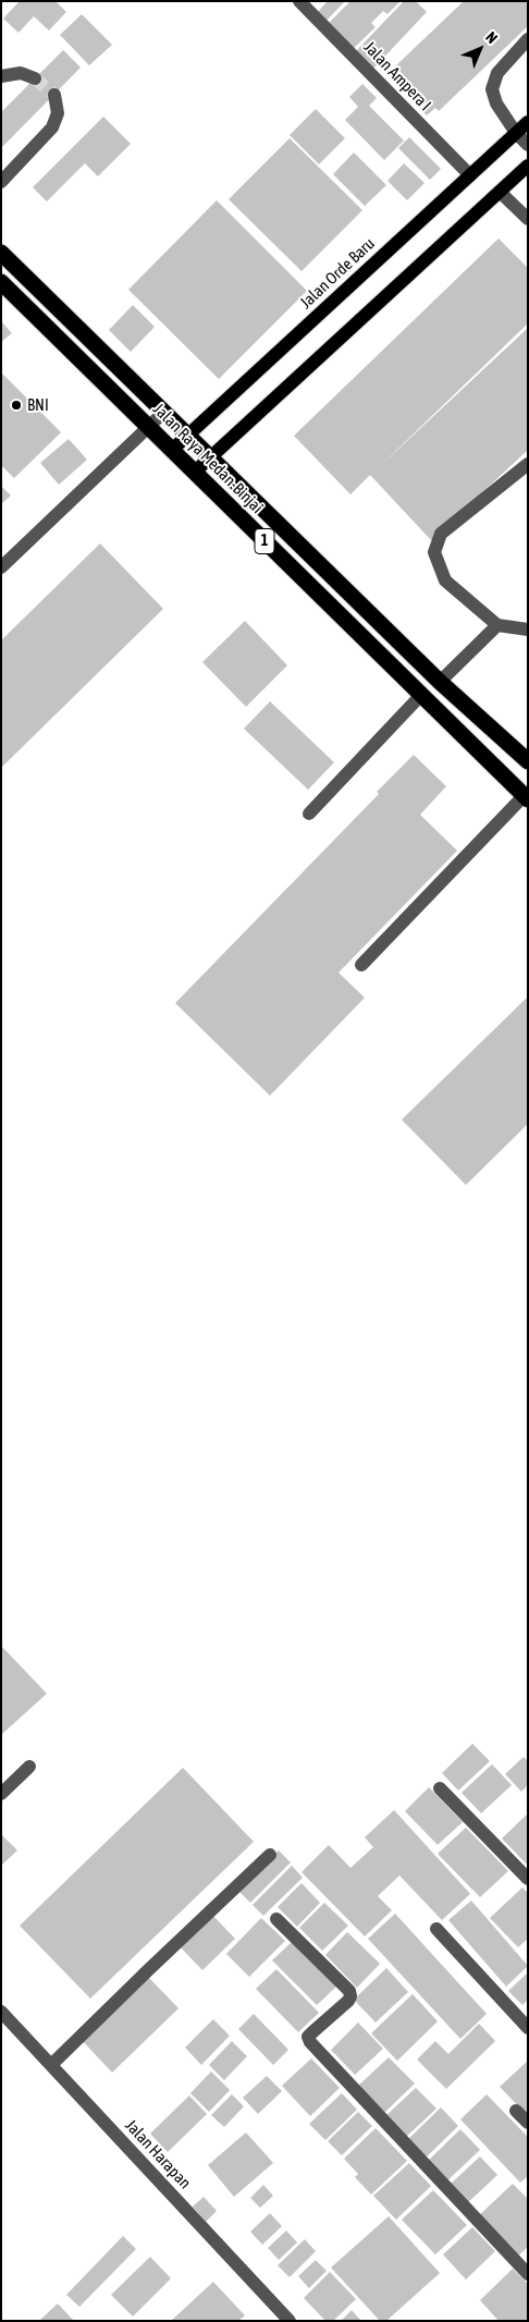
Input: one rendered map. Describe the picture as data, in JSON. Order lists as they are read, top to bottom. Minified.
{"streets":{"highway":["Jalan Raya Medan-Binjai","1"],"main road":["Jalan Orde Baru"],"street":["Jalan Ampera I","Jalan Harapan"]},"crossings":[["Jalan Ampera I","Jalan Orde Baru"],["Jalan Orde Baru","Jalan Raya Medan-Binjai"]],"places":["BNI"],"north":"top right"}
